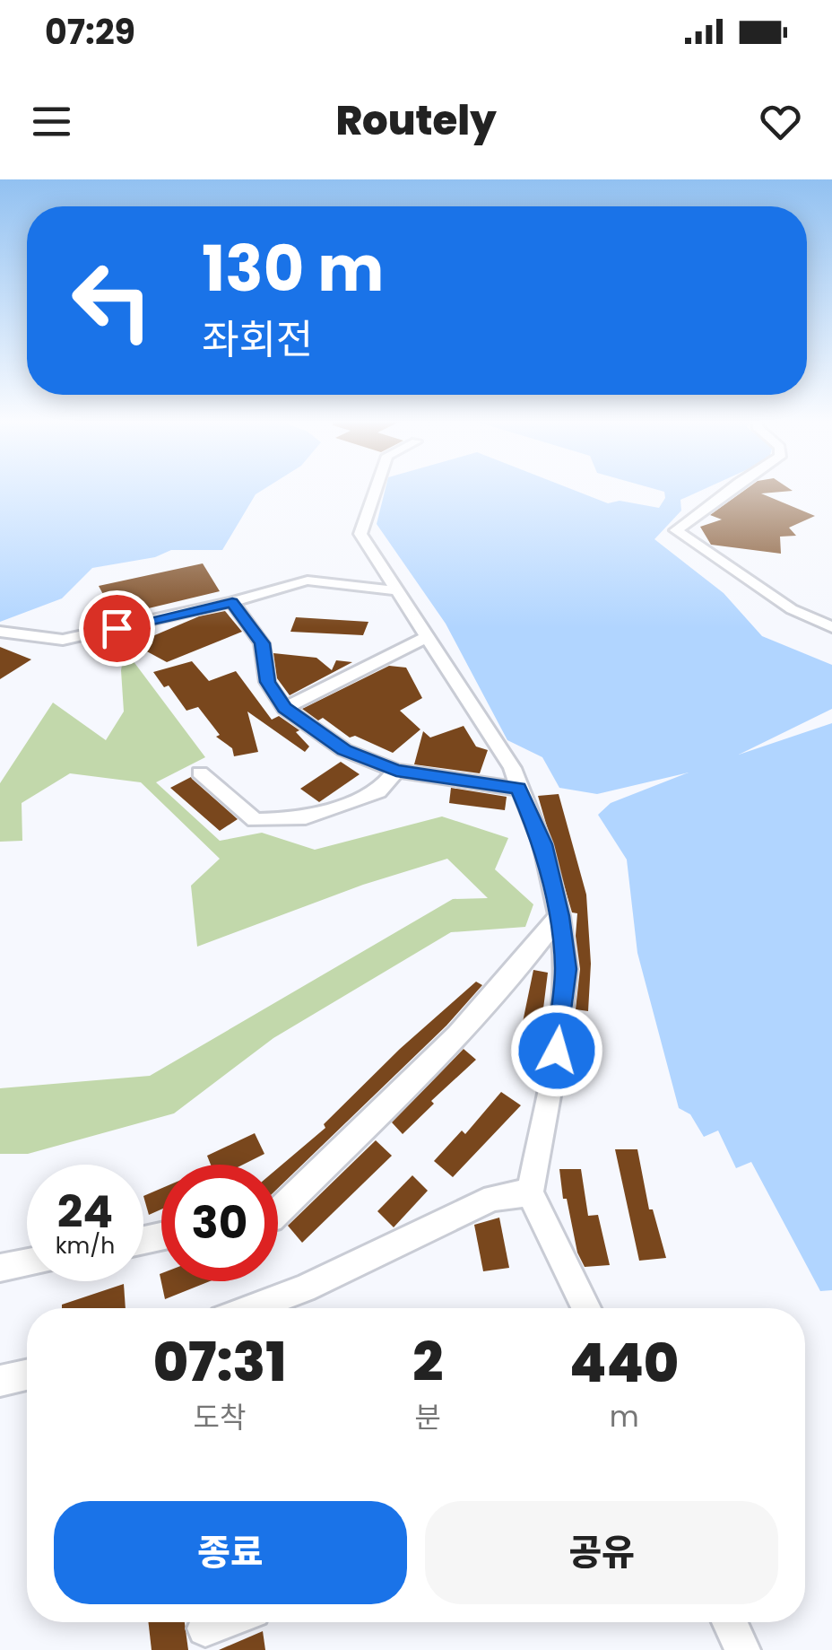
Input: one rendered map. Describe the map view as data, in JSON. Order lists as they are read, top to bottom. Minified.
{"page":{"status":"07:29","header":"Routely","turn":["130 m","좌회전"],"speed":"24 km/h","limit":"30","eta":["07:31","도착","2","분","440","m"],"buttons":["종료","공유"]}}
